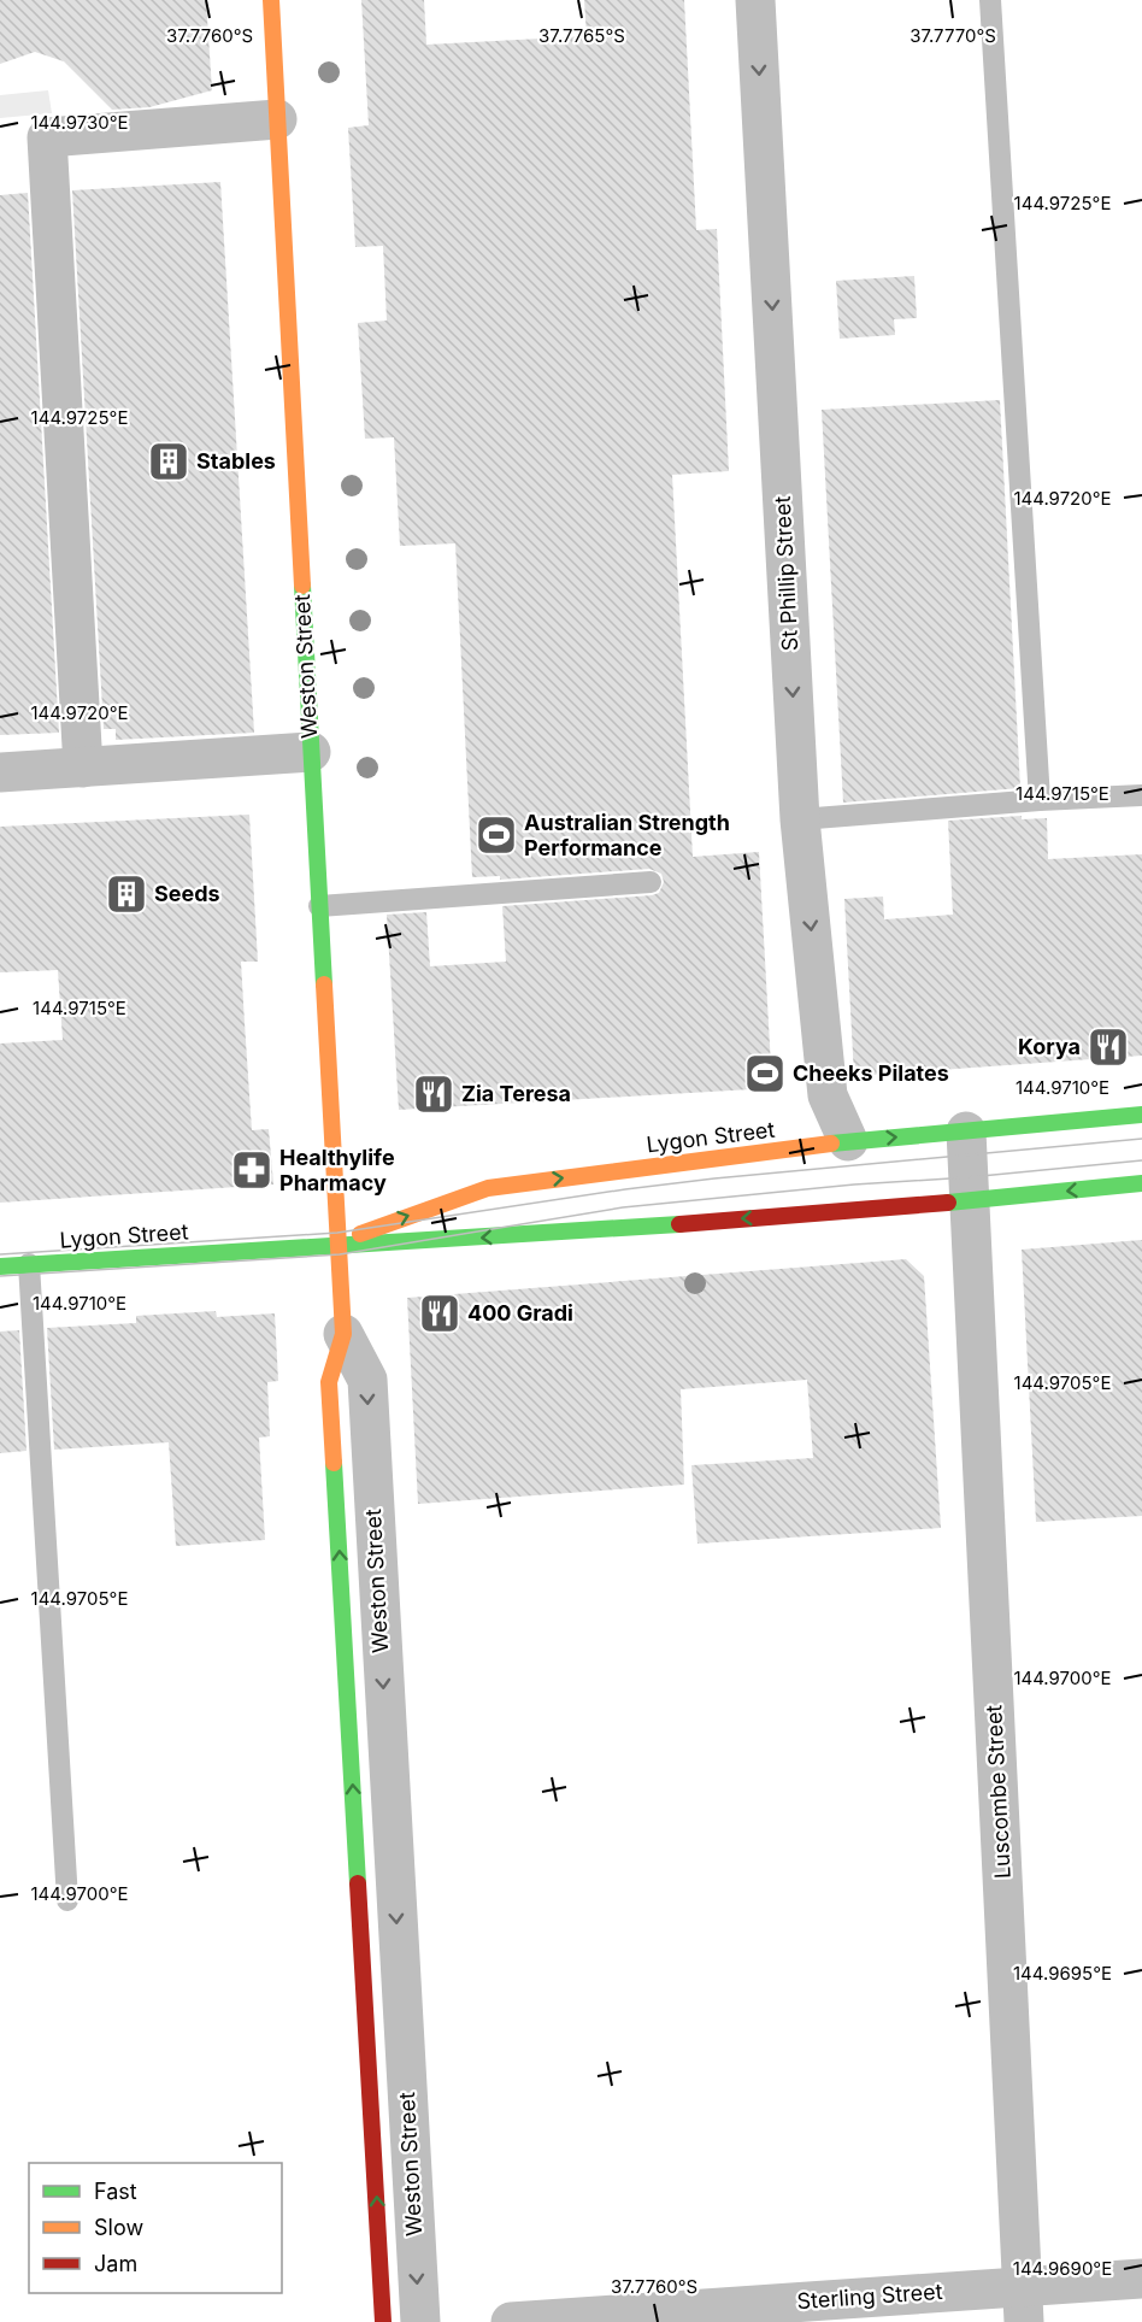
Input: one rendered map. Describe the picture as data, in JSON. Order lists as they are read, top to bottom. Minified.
{"streets":{"street":["St Phillip Street","Weston Street","Lygon Street","Luscombe Street","Sterling Street"]},"crossings":[["St Phillip Street","Lygon Street"],["Weston Street","Lygon Street"],["Lygon Street","Luscombe Street"],["Luscombe Street","Sterling Street"]],"one_way":["St Phillip Street"],"places":{"building":["Stables","Seeds"],"sports":["Australian Strength Performance","Cheeks Pilates"],"restaurant":["Korya","Zia Teresa","400 Gradi"],"pharmacy":["Healthylife Pharmacy"]},"legend":["Fast","Slow","Jam"],"coordinates":["37.7760°S","37.7765°S","37.7770°S","144.9730°E","144.9725°E","144.9720°E","144.9715°E","144.9710°E","144.9705°E","144.9700°E","144.9695°E","144.9690°E"]}
